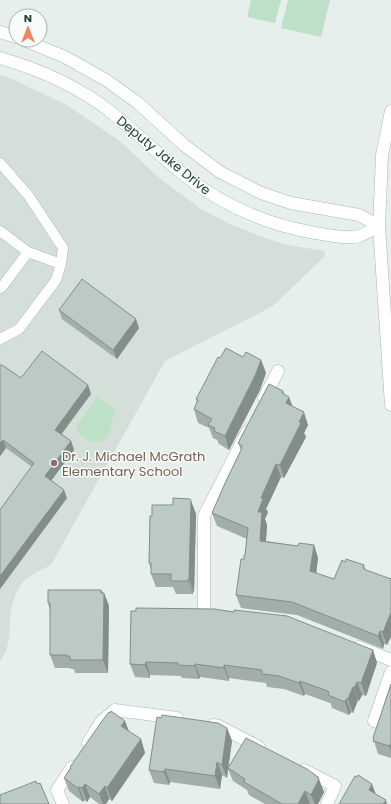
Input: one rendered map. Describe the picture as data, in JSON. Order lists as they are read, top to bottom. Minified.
{"streets":{"street":["Deputy Jake Drive"]},"places":["Dr. J. Michael McGrath Elementary School"],"north":"top"}
